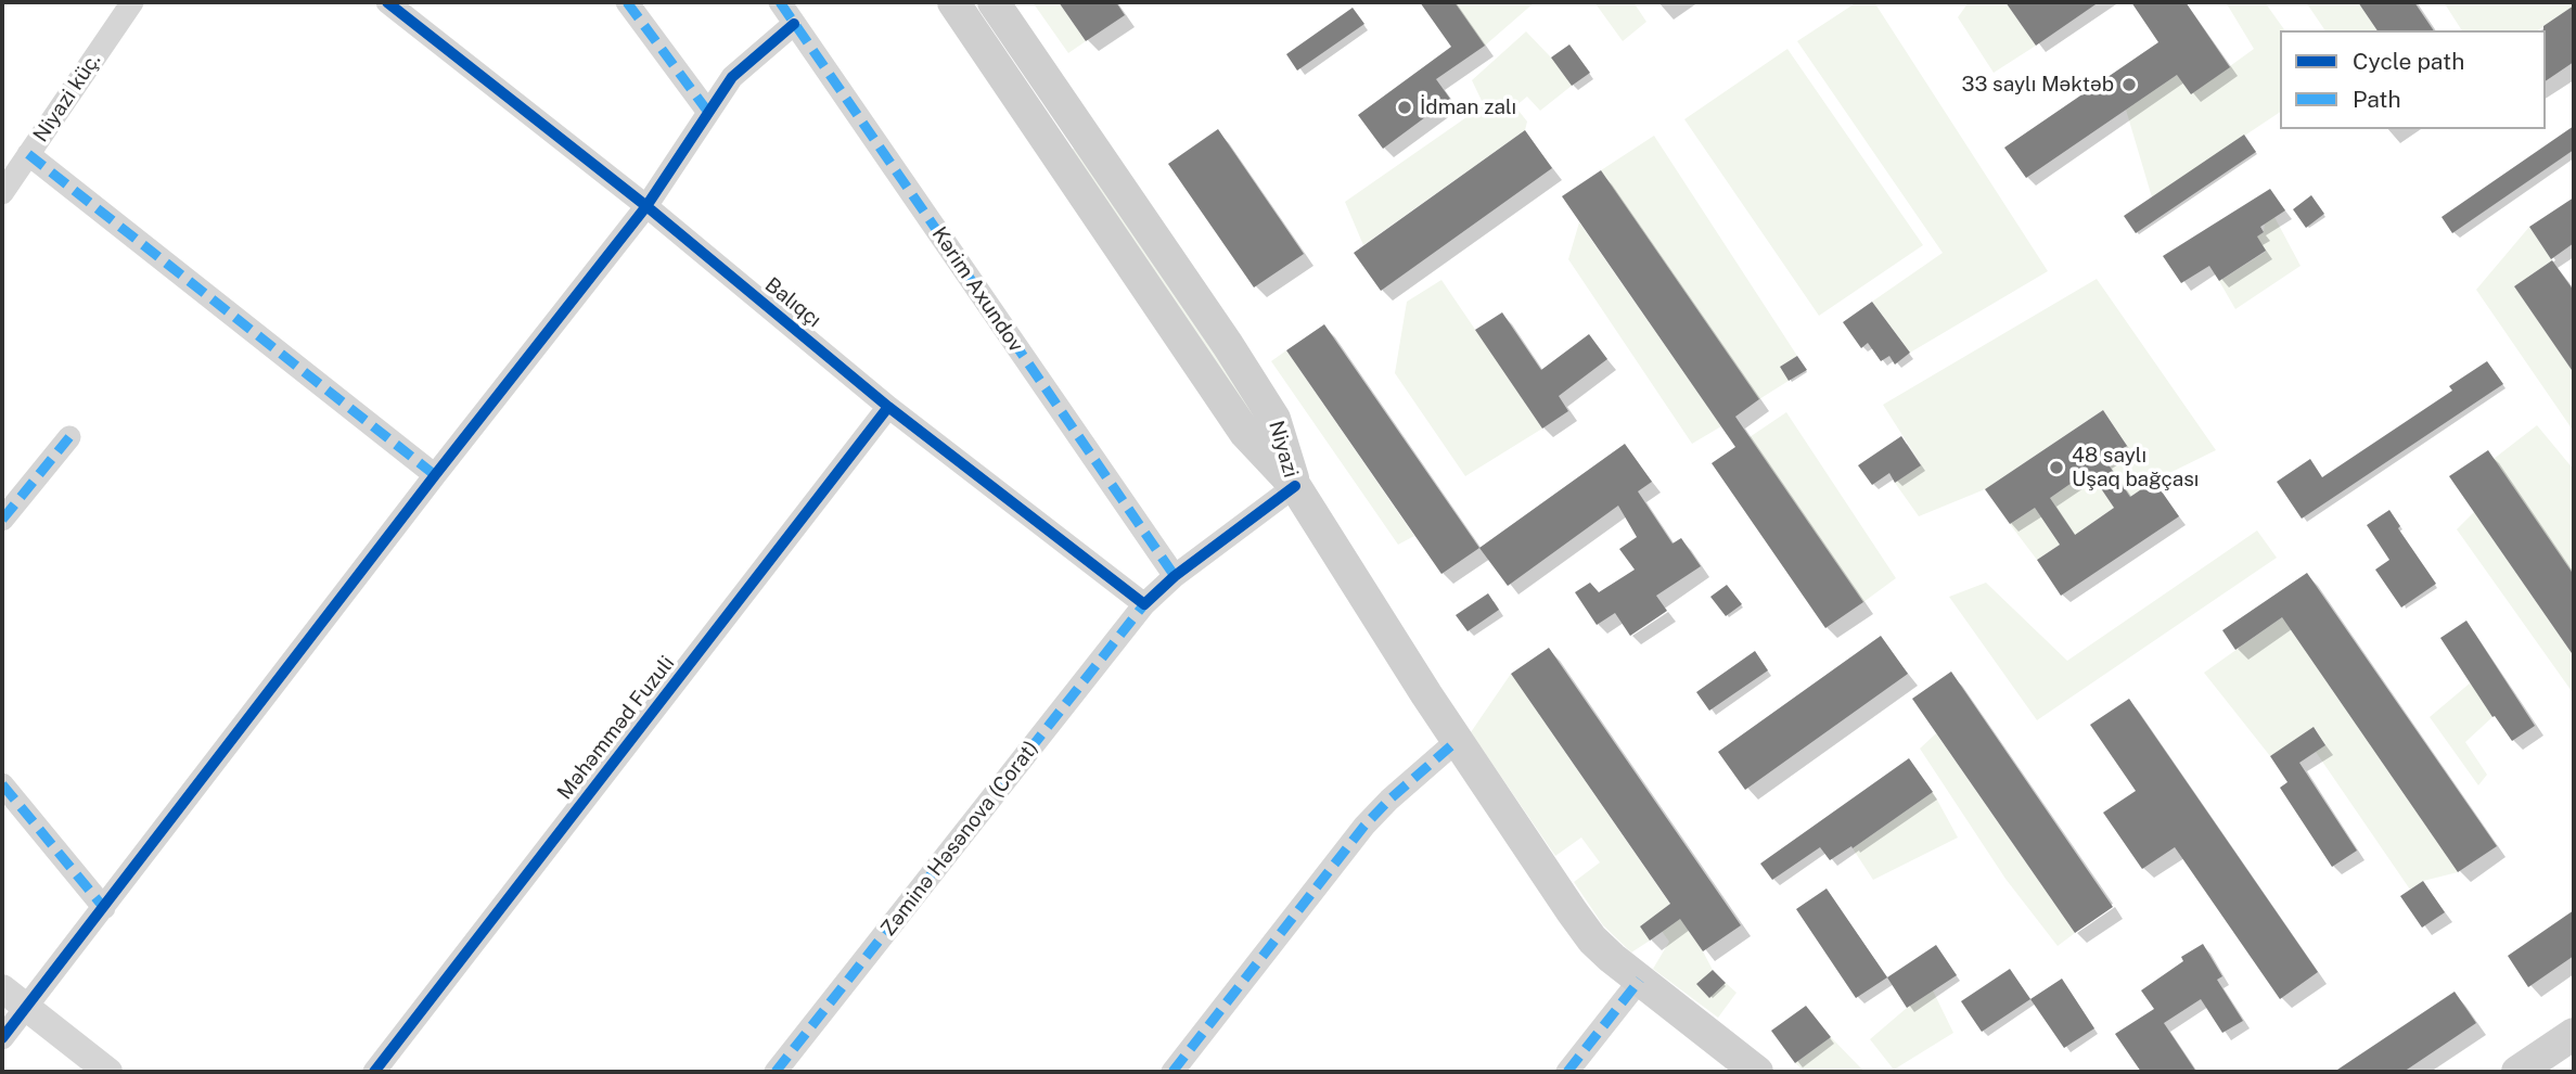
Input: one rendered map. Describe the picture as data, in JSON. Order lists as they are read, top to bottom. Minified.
{"streets":{"main road":["Niyazi"],"street":["Niyazi küç.","Kərim Axundov","Balıqçı","Məhəmməd Fuzuli","Zəminə Həsənova (Corat)"]},"crossings":[["Balıqçı","Məhəmməd Fuzuli"],["Balıqçı","Zəminə Həsənova (Corat)"]],"places":["33 saylı Məktəb","İdman zalı","48 saylı Uşaq bağçası"],"legend":["Cycle path","Path"]}
